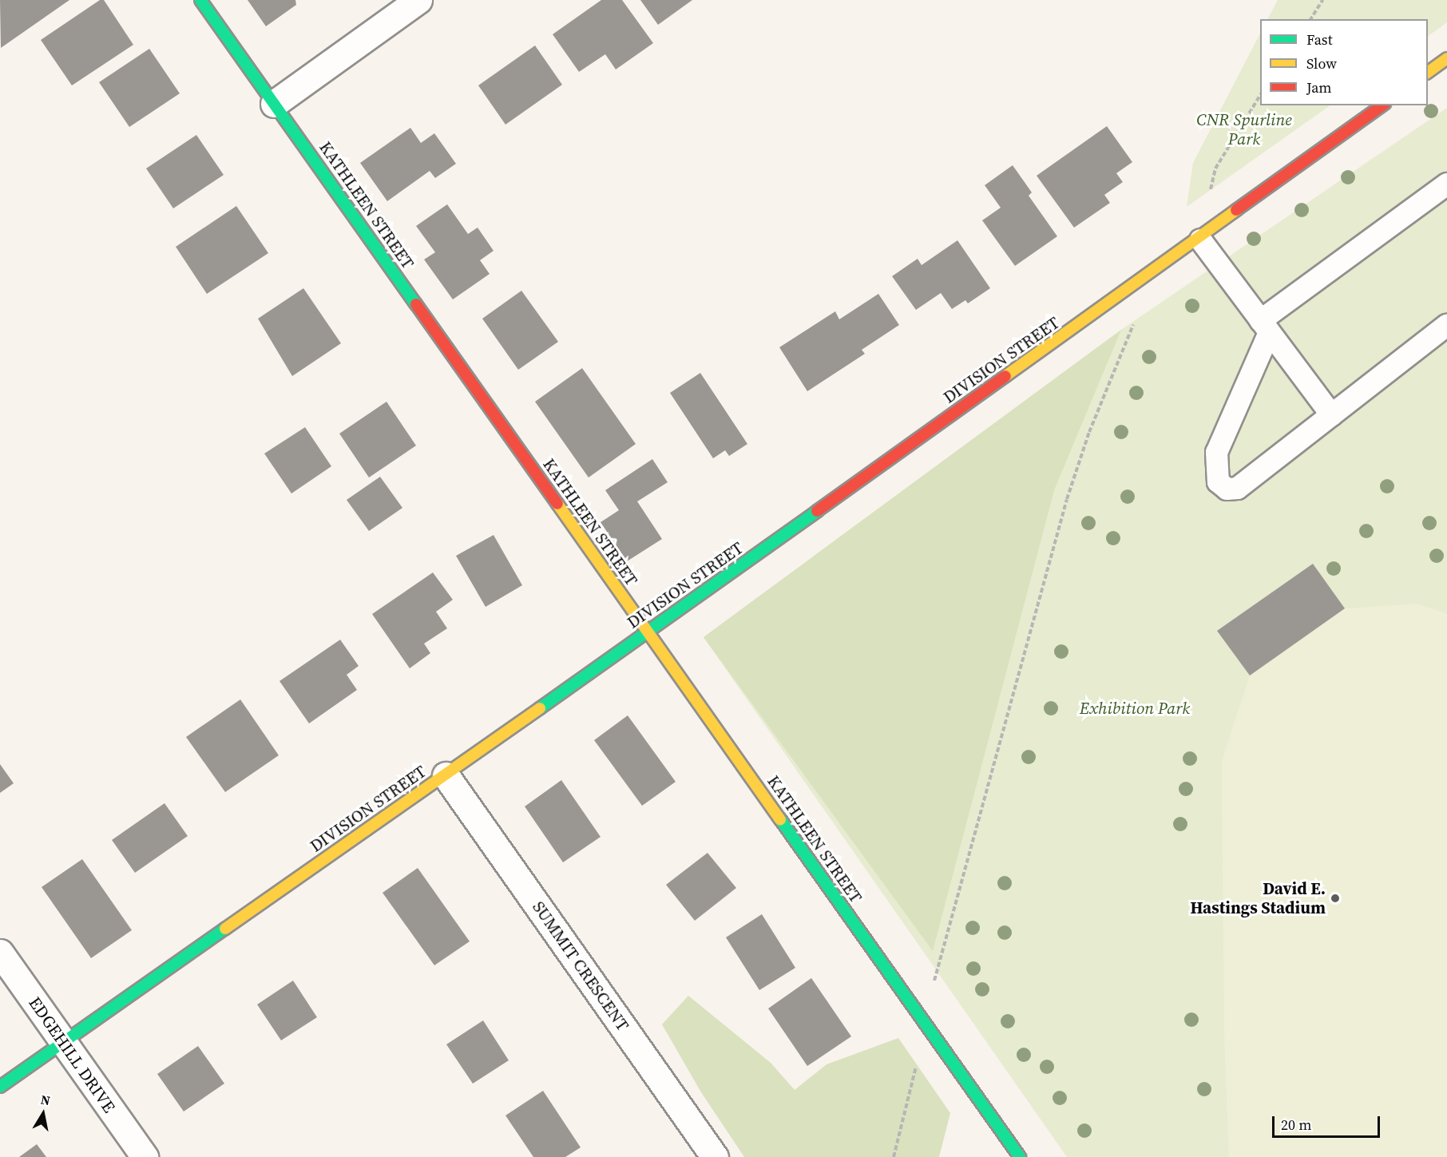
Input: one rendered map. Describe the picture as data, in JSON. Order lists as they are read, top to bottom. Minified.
{"streets":{"street":["KATHLEEN STREET","DIVISION STREET","SUMMIT CRESCENT","EDGEHILL DRIVE"]},"crossings":[["KATHLEEN STREET","DIVISION STREET"],["DIVISION STREET","SUMMIT CRESCENT"],["DIVISION STREET","EDGEHILL DRIVE"]],"parks":["CNR Spurline Park","Exhibition Park"],"places":["David E. Hastings Stadium"],"legend":["Fast","Slow","Jam"],"scale_bar":"20 m","north":"top"}
